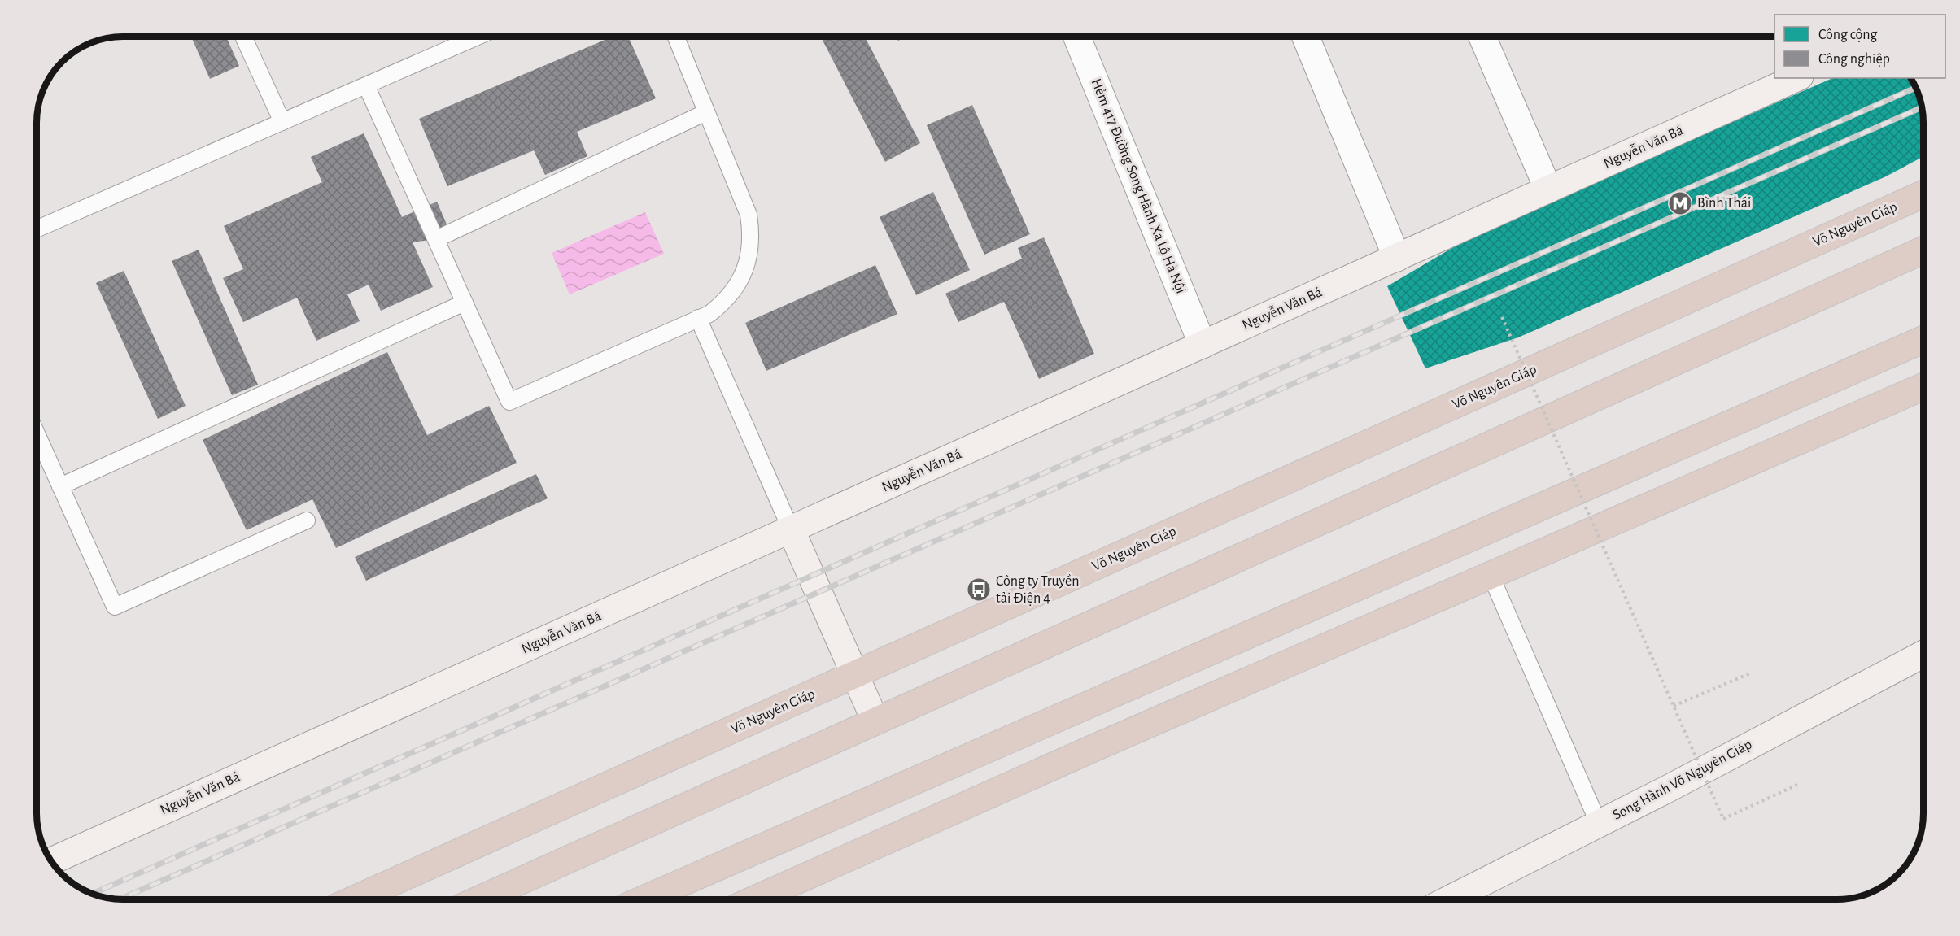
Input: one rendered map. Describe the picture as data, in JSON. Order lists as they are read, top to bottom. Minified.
{"streets":{"highway":["Võ Nguyên Giáp"],"main road":["Nguyễn Văn Bá","Song Hành Võ Nguyên Giáp"],"street":["Hẻm 417 Đường Song Hành Xa Lộ Hà Nội"]},"crossings":[["Nguyễn Văn Bá","Hẻm 417 Đường Song Hành Xa Lộ Hà Nội"]],"places":{"metro station":["Bình Thái"],"bus stop":["Công ty Truyền tải Điện 4"]},"legend":["Công cộng","Công nghiệp"]}
